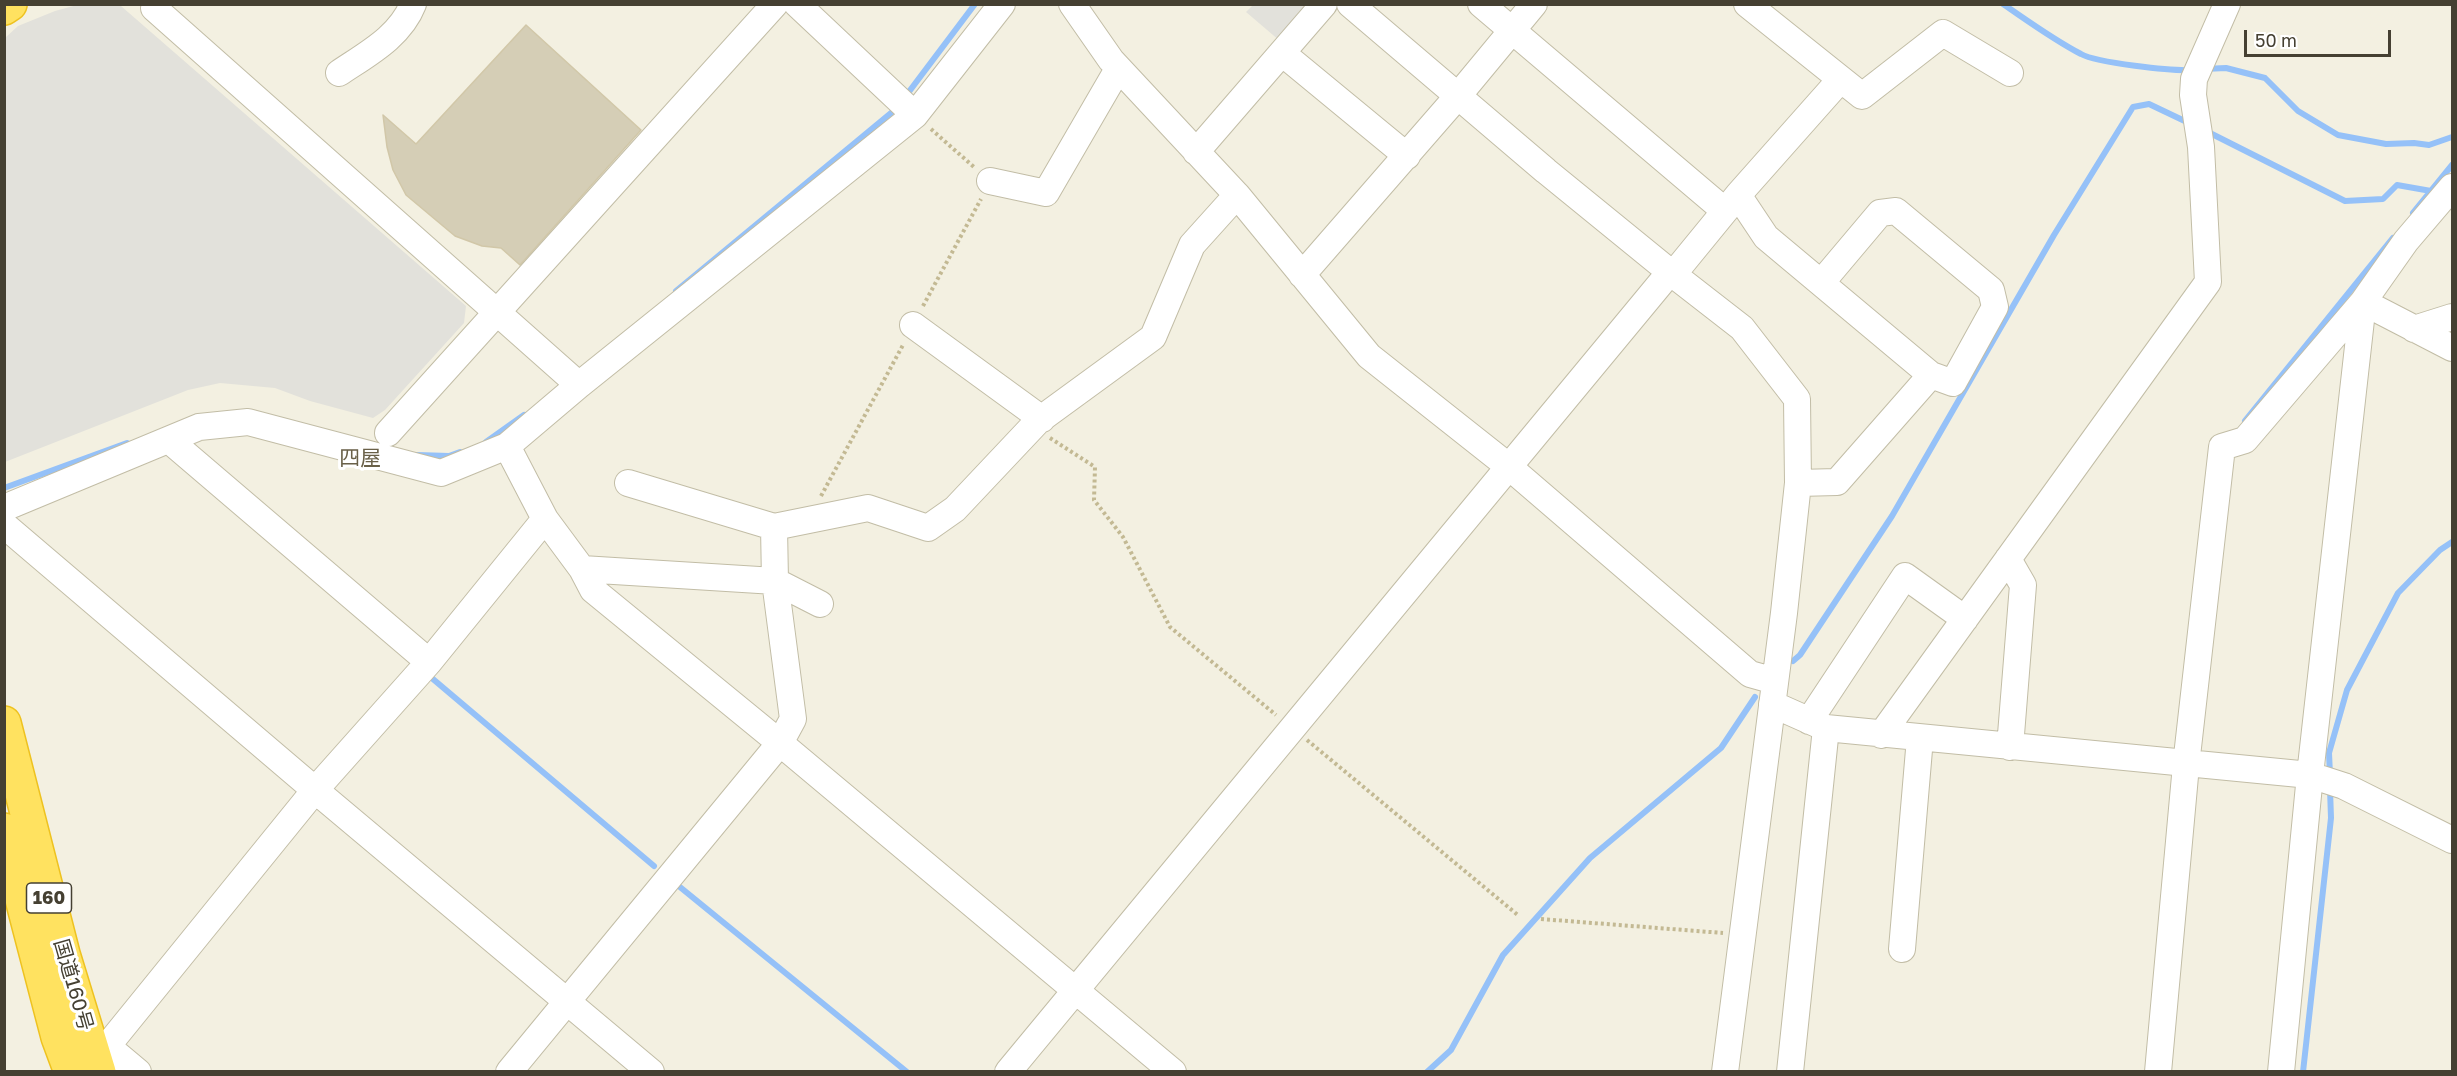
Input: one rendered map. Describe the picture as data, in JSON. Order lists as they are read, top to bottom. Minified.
{"streets":{"highway":["160","国道160号"]},"districts":["四屋"],"scale_bar":"50 m"}
